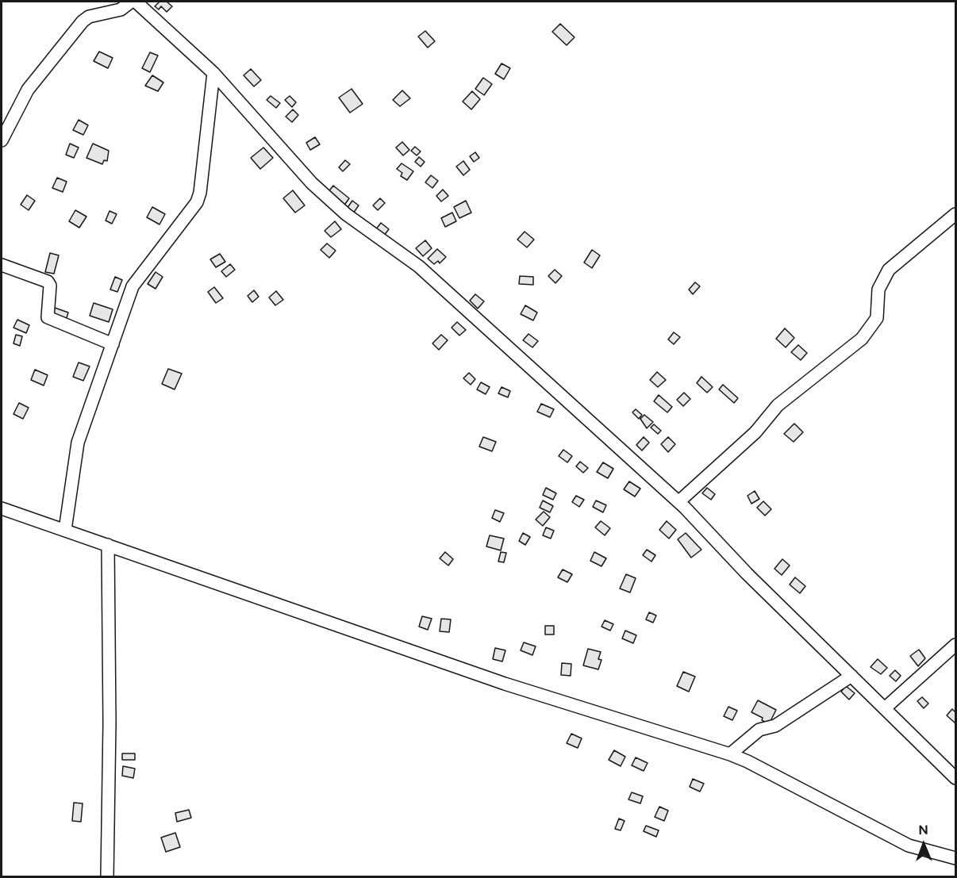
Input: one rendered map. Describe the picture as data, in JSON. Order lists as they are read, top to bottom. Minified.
{"north":"top"}
